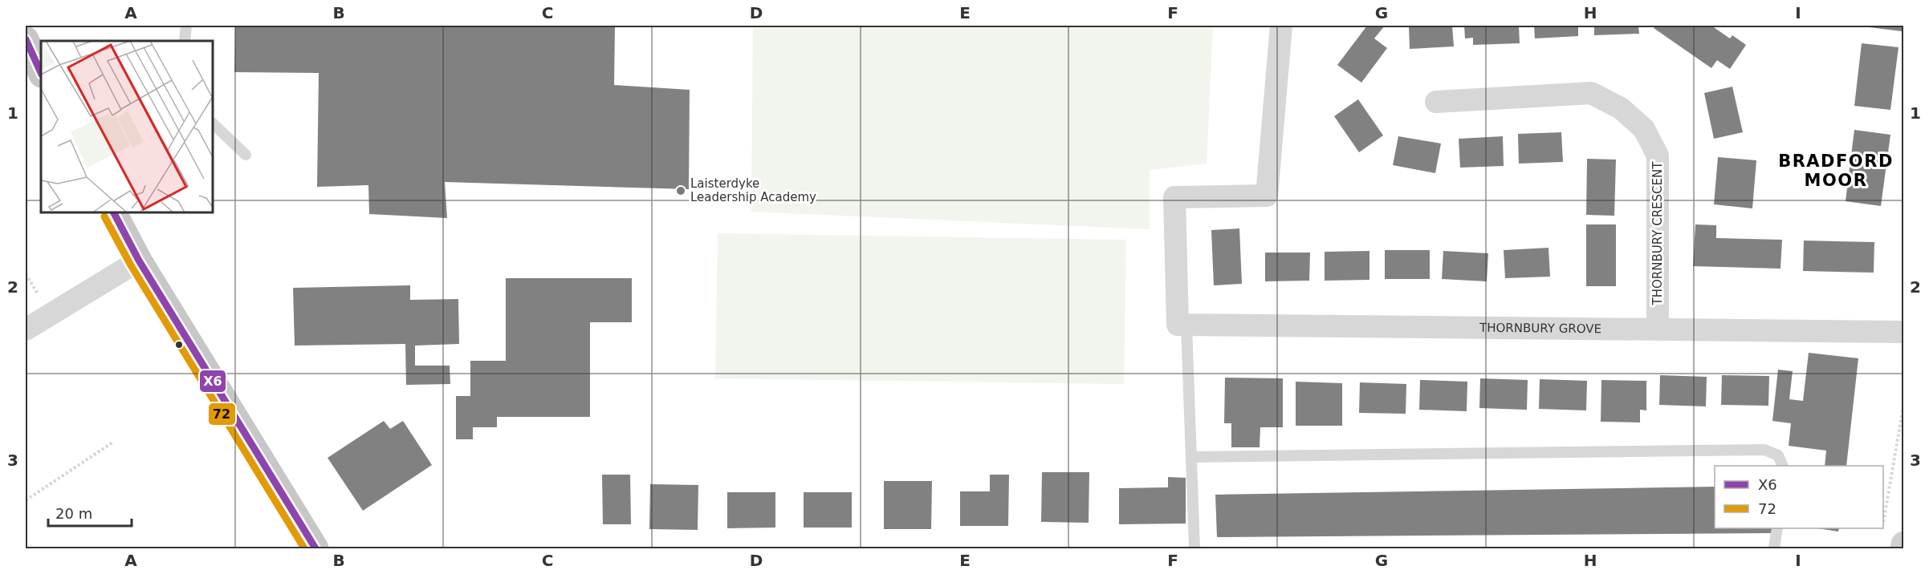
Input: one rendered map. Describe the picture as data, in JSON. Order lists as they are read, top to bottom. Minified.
{"streets":{"street":["THORNBURY CRESCENT","THORNBURY GROVE"]},"crossings":[["THORNBURY CRESCENT","THORNBURY GROVE"]],"districts":["BRADFORD MOOR"],"places":["Laisterdyke Leadership Academy"],"lines":["transit line X6","transit line 72"],"legend":["X6","72"],"scale_bar":"20 m","grid":{"columns":["A","B","C","D","E","F","G","H","I"],"rows":["1","2","3"]}}
